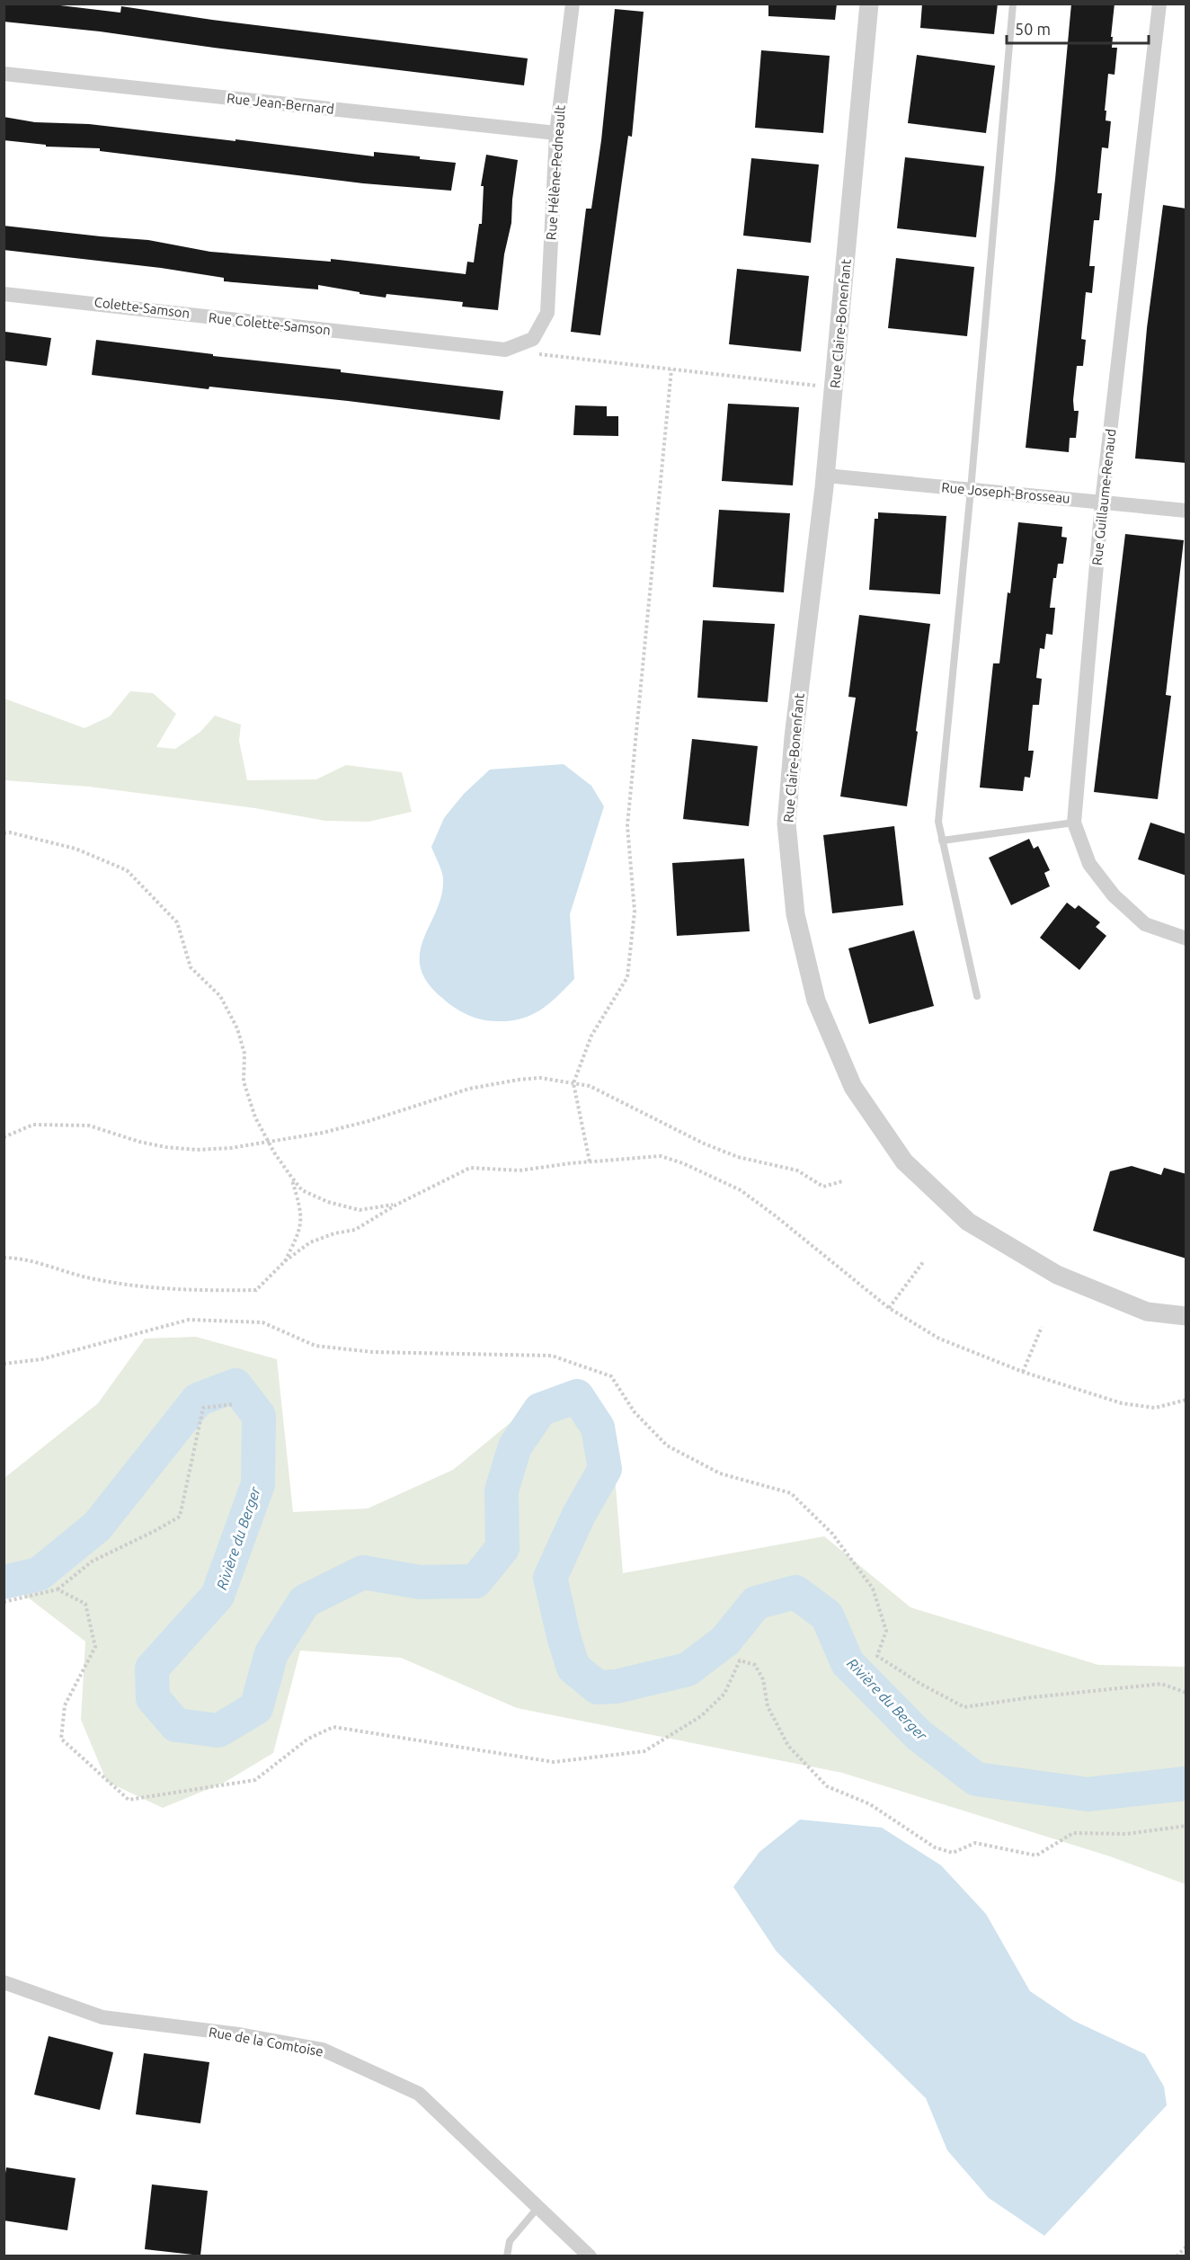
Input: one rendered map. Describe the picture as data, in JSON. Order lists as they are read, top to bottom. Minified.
{"streets":{"street":["Rue Jean-Bernard","Rue Hélène-Pedneault","Rue Colette-Samson","Rue Claire-Bonenfant","Rue Joseph-Brosseau","Rue Guillaume-Renaud","Rue de la Comtoise"]},"crossings":[["Rue Jean-Bernard","Rue Hélène-Pedneault"],["Rue Hélène-Pedneault","Rue Colette-Samson"],["Rue Claire-Bonenfant","Rue Joseph-Brosseau"],["Rue Joseph-Brosseau","Rue Guillaume-Renaud"]],"water":["Rivière du Berger"],"scale_bar":"50 m"}
